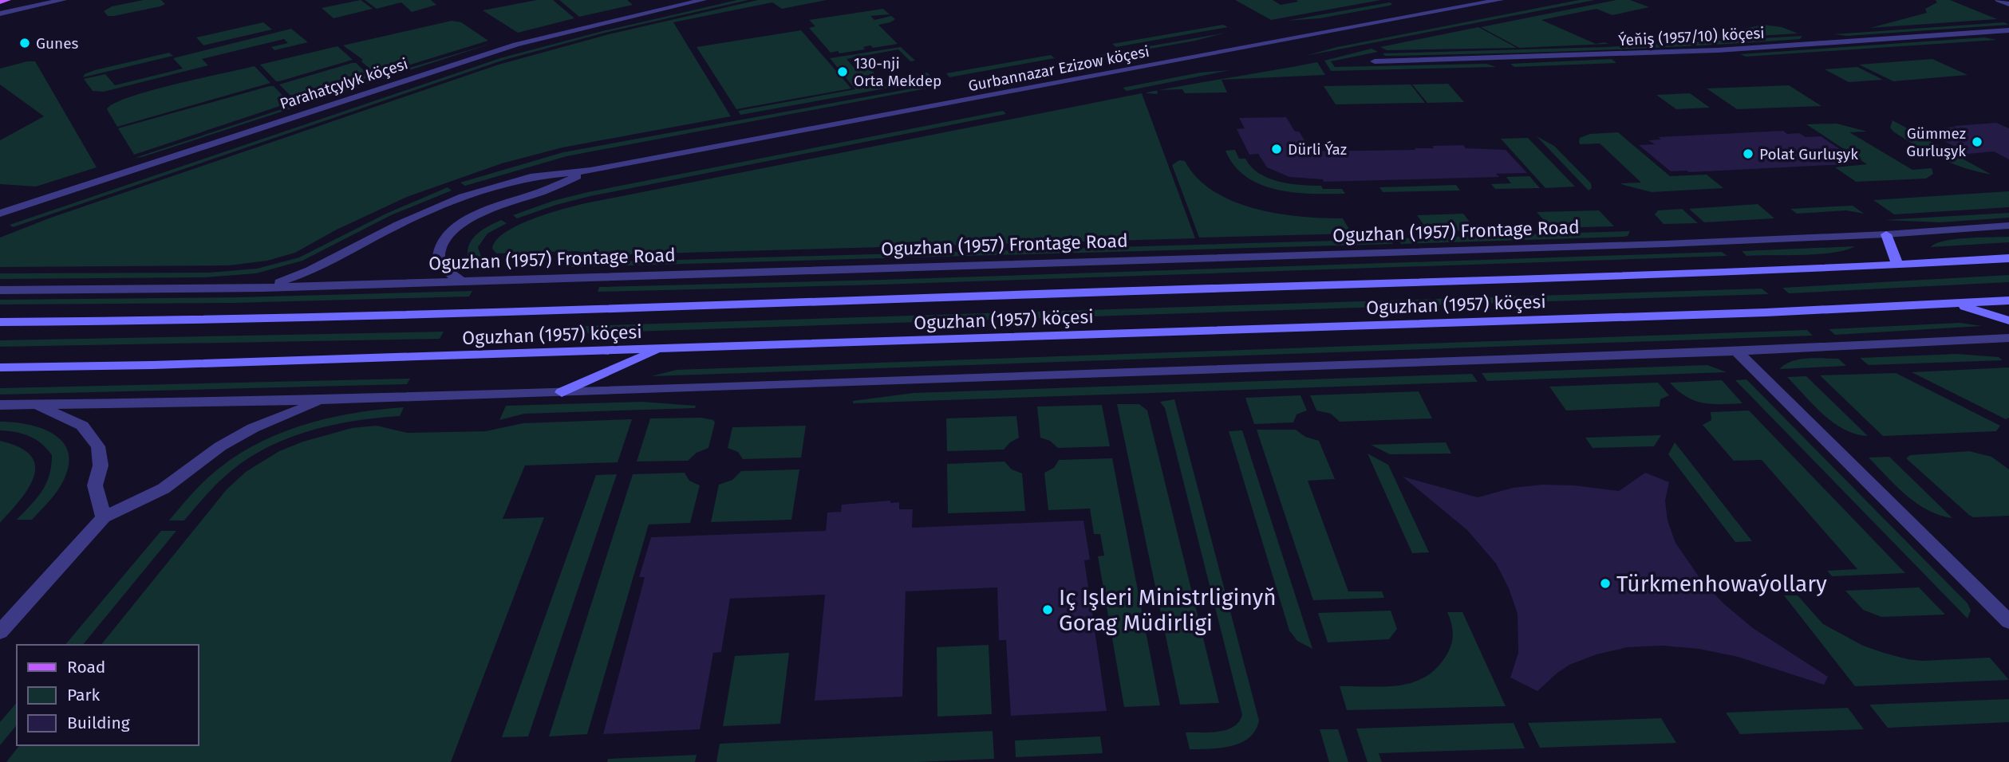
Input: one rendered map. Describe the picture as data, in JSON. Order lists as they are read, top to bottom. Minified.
{"streets":{"main road":["Oguzhan (1957) köçesi"],"street":["Ýeňiş (1957/10) köçesi","Gurbannazar Ezizow köçesi","Parahatçylyk köçesi","Oguzhan (1957) Frontage Road"]},"places":["Gunes","130-nji Orta Mekdep","Gümmez Gurluşyk","Dürli Ýaz","Polat Gurluşyk","Türkmenhowaýollary","Iç Işleri Ministrliginyň Gorag Müdirligi"],"legend":["Road","Park","Building"]}
